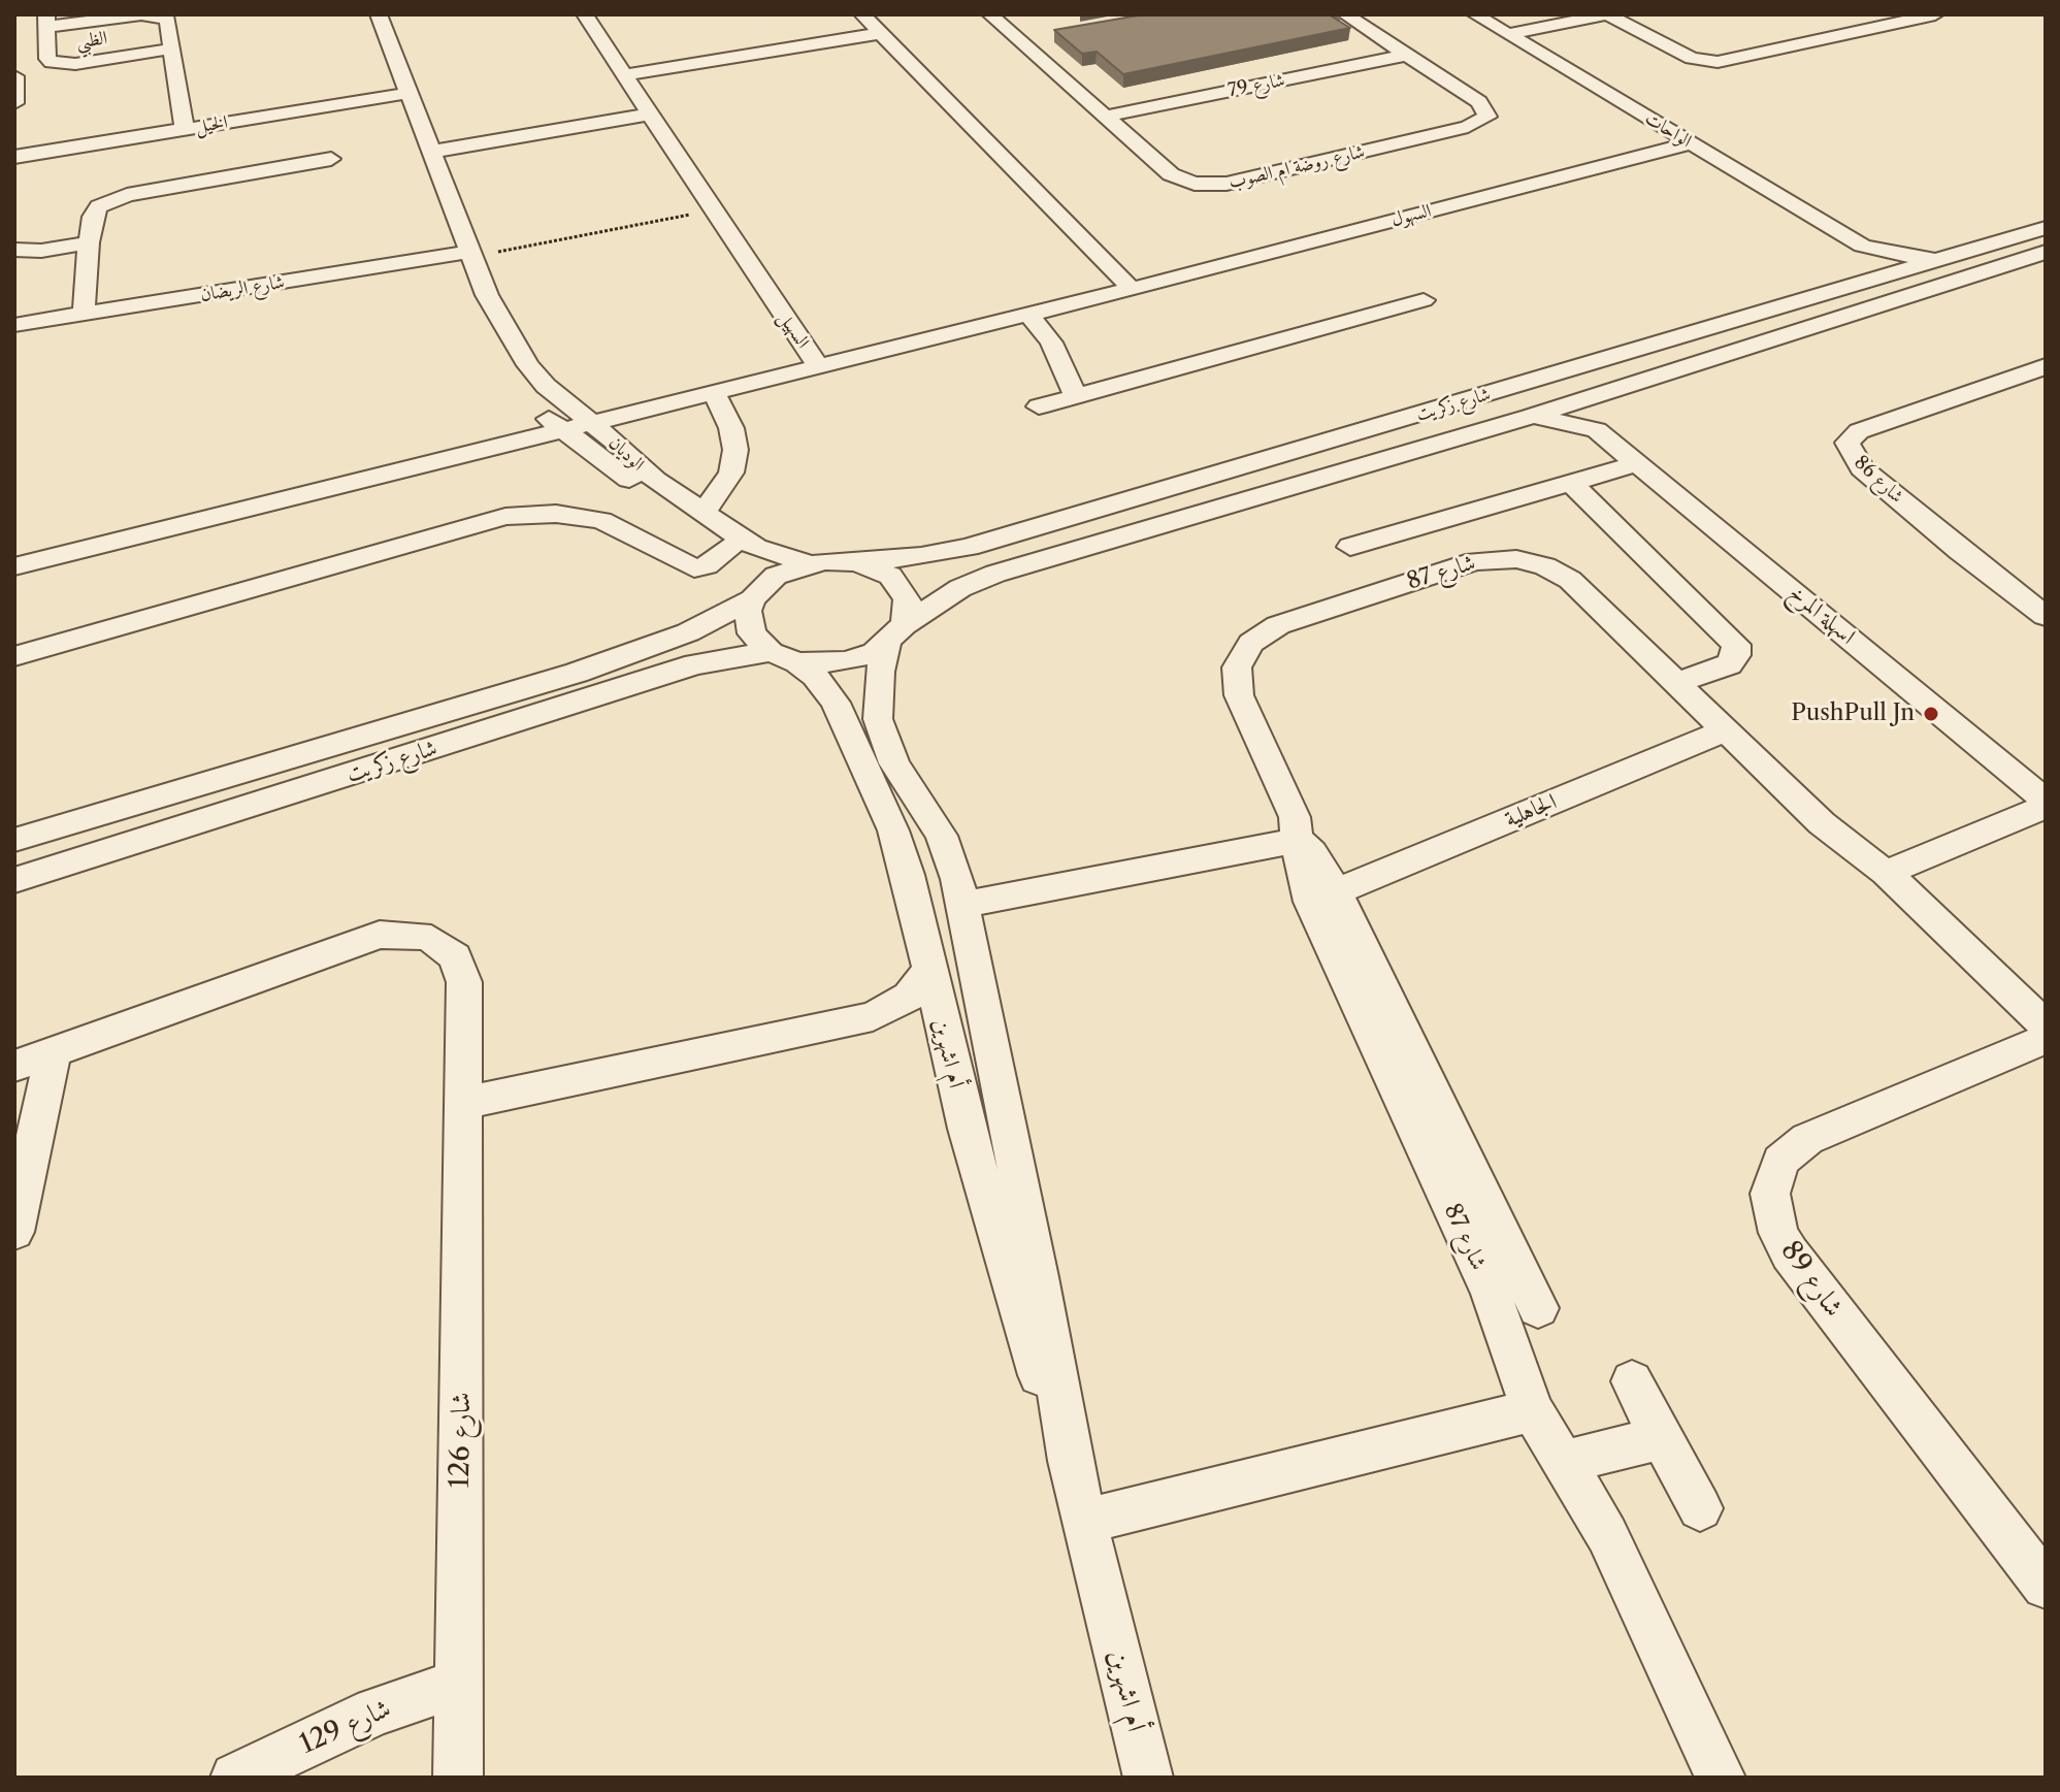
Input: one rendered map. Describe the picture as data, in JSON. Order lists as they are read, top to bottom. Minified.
{"streets":{"street":["الظبي","شارع 79","الخيل","الواحات","شارع روضة ام الصوب","السهول","شارع الريضان","السهيل","شارع زكريت","الوديان","شارع 86","شارع 87","اسهلة المرخ","الجاهلية","أم اشهرين","شارع 89","شارع 126","شارع 129"]},"crossings":[["الظبي","الخيل"],["شارع 79","شارع روضة ام الصوب"],["الخيل","الوديان"],["الواحات","السهول"],["الواحات","شارع زكريت"],["السهول","السهيل"],["شارع الريضان","الوديان"],["السهيل","الوديان"],["شارع زكريت","الوديان"],["شارع زكريت","اسهلة المرخ"],["شارع زكريت","أم اشهرين"],["الوديان","أم اشهرين"],["شارع 87","الجاهلية"],["شارع 126","شارع 129"]],"places":["PushPull Jn"]}
